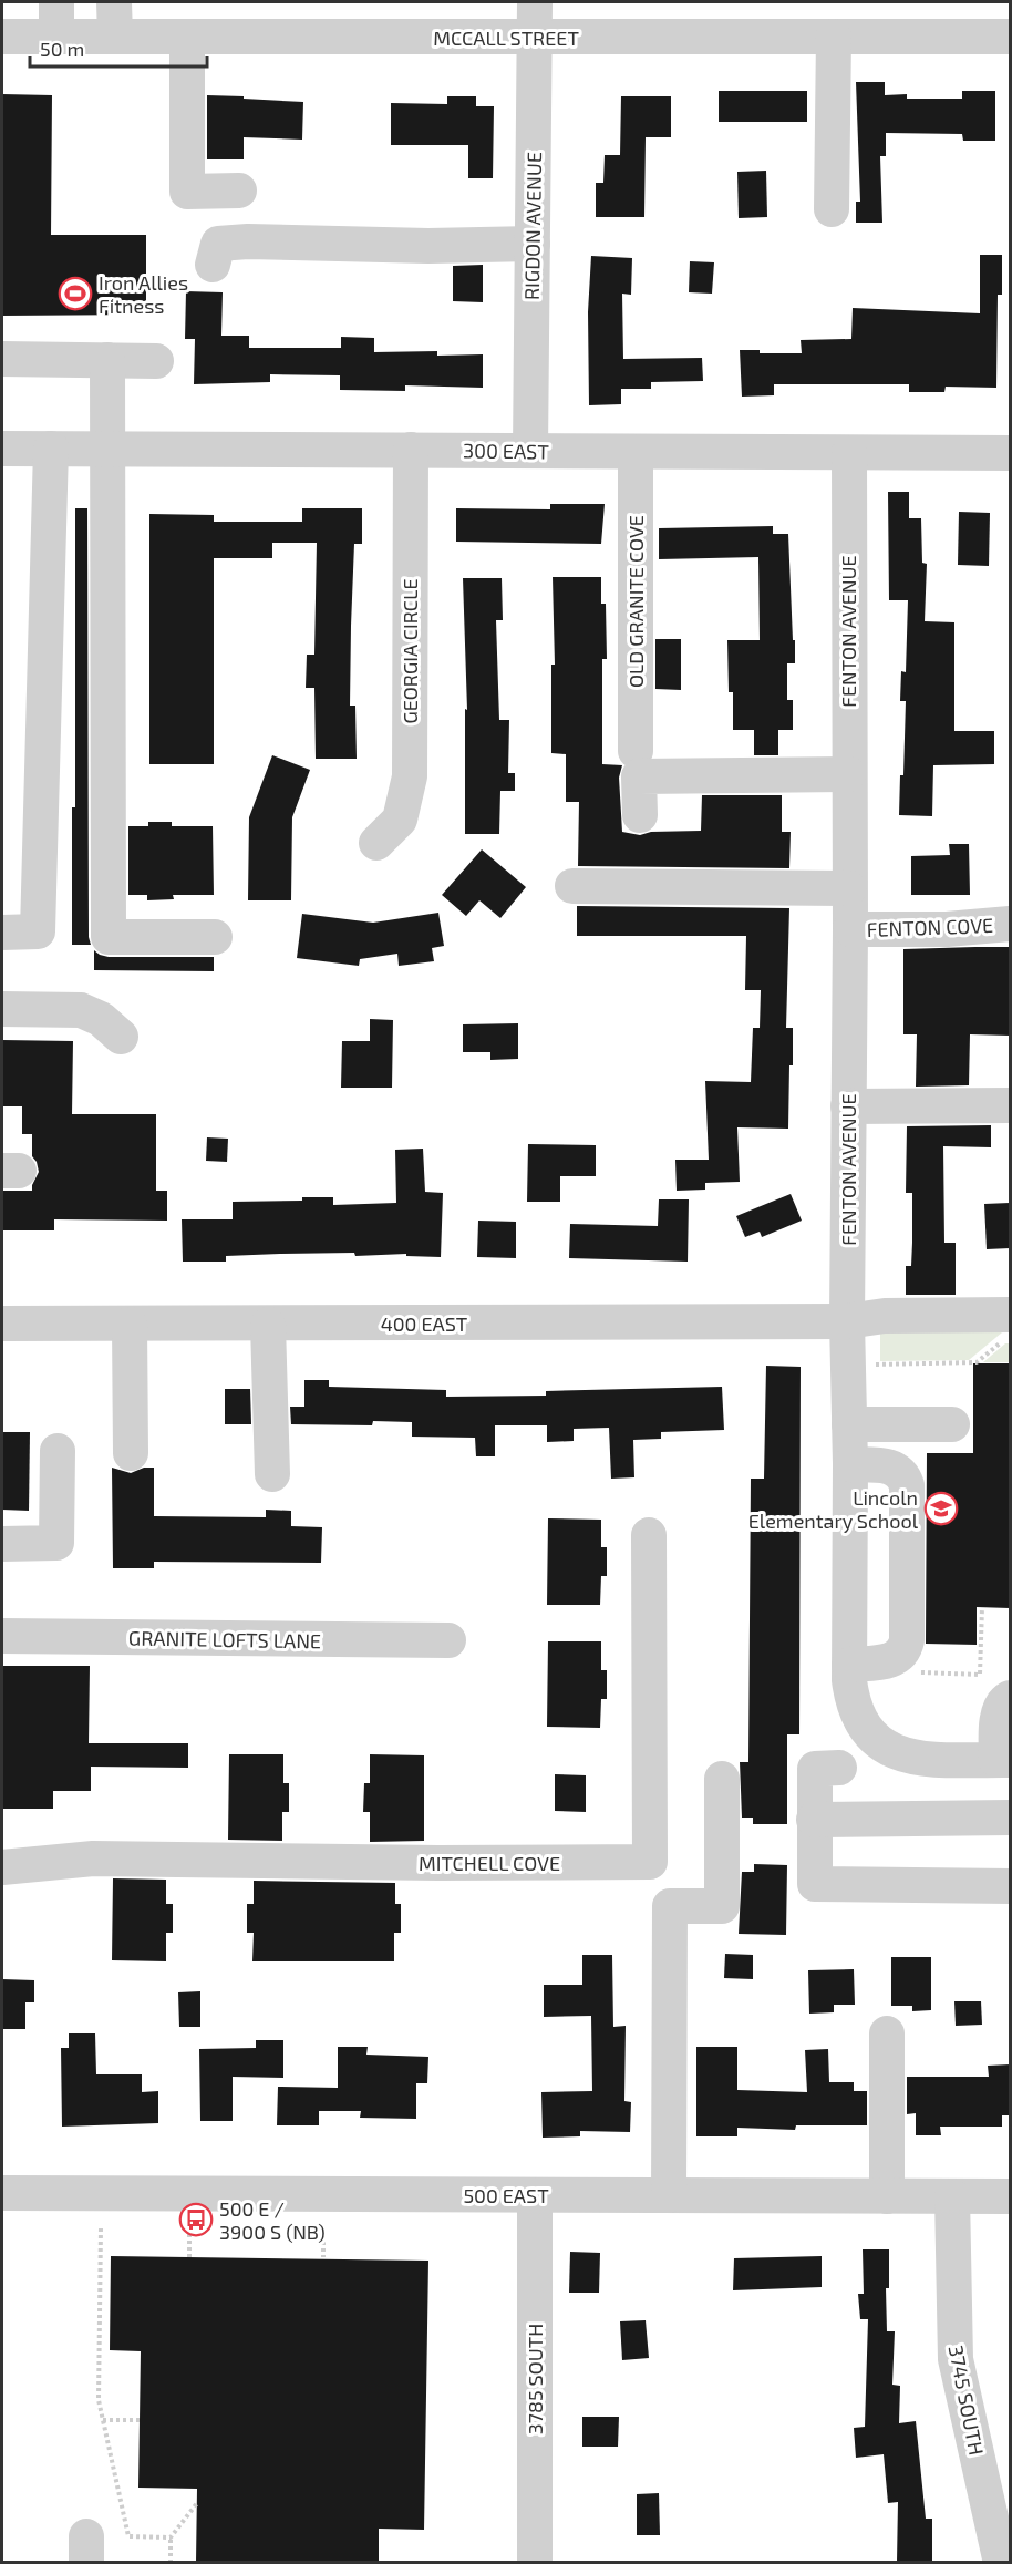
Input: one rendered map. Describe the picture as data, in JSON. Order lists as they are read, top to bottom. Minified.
{"streets":{"street":["MCCALL STREET","RIGDON AVENUE","300 EAST","OLD GRANITE COVE","FENTON AVENUE","GEORGIA CIRCLE","FENTON COVE","400 EAST","GRANITE LOFTS LANE","MITCHELL COVE","500 EAST","3785 SOUTH","3745 SOUTH"]},"crossings":[["MCCALL STREET","RIGDON AVENUE"],["RIGDON AVENUE","300 EAST"],["300 EAST","OLD GRANITE COVE"],["300 EAST","FENTON AVENUE"],["300 EAST","GEORGIA CIRCLE"],["FENTON AVENUE","FENTON COVE"],["FENTON AVENUE","400 EAST"],["500 EAST","3785 SOUTH"],["500 EAST","3745 SOUTH"]],"places":{"sports":["Iron Allies Fitness"],"school or university":["Lincoln Elementary School"],"bus stop":["500 E / 3900 S (NB)"]},"scale_bar":"50 m"}
